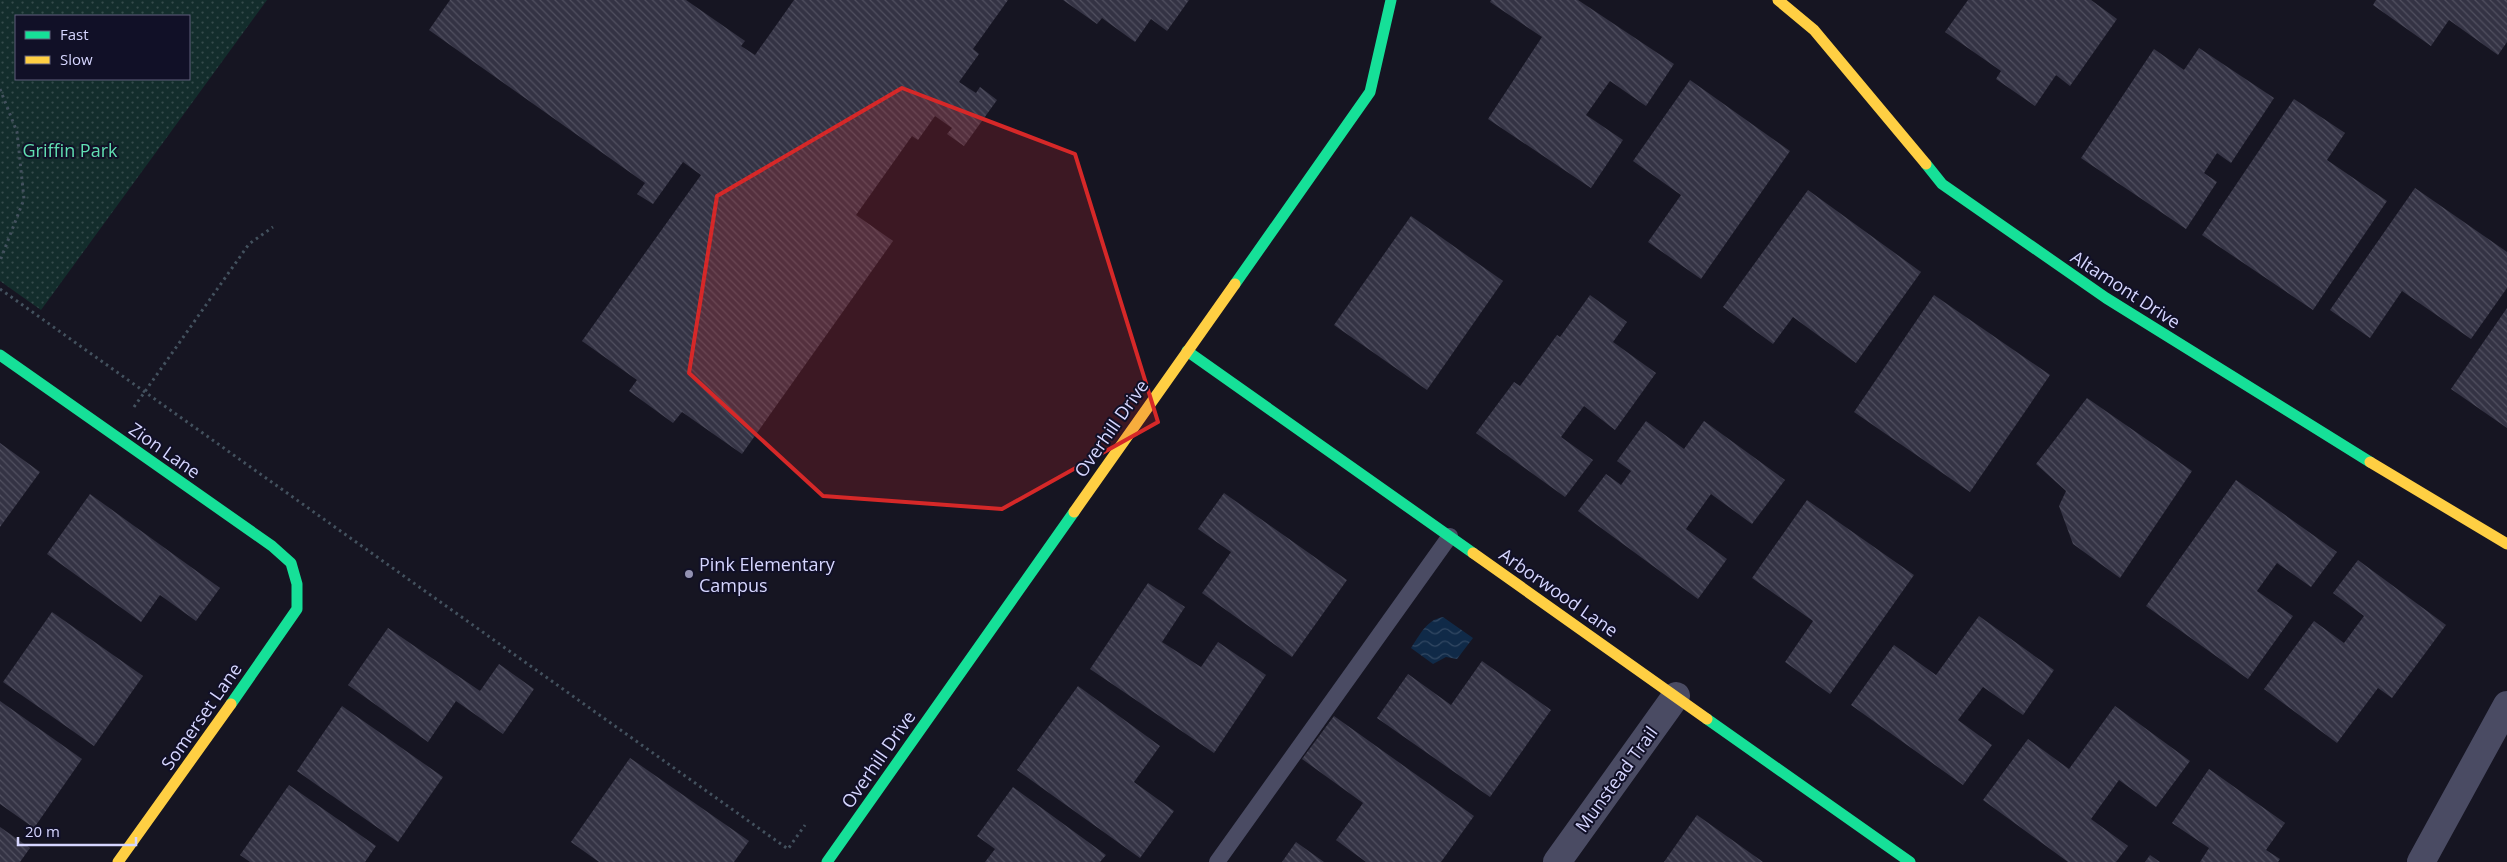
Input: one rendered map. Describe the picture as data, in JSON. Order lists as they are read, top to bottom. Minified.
{"streets":{"street":["Altamont Drive","Overhill Drive","Zion Lane","Arborwood Lane","Somerset Lane","Munstead Trail"]},"crossings":[["Overhill Drive","Arborwood Lane"],["Zion Lane","Somerset Lane"],["Arborwood Lane","Munstead Trail"]],"parks":["Griffin Park"],"places":["Pink Elementary Campus"],"legend":["Fast","Slow"],"scale_bar":"20 m"}
